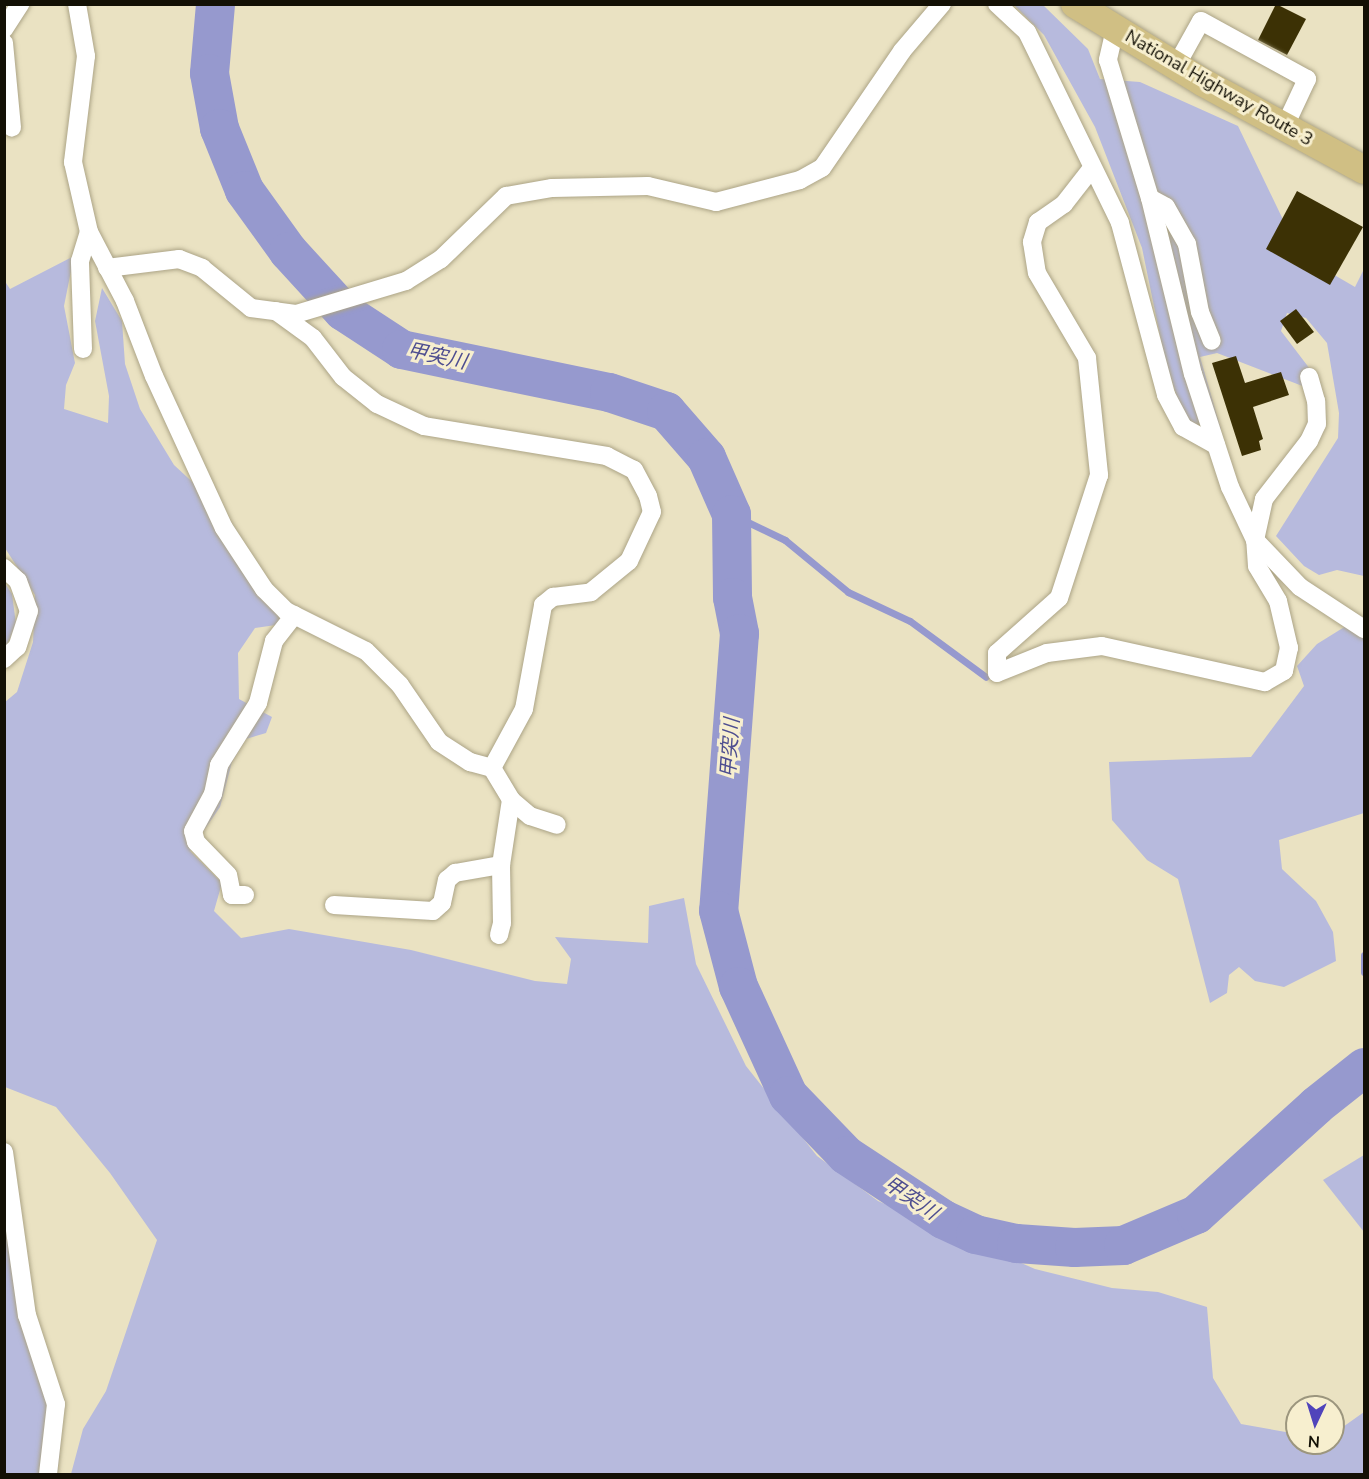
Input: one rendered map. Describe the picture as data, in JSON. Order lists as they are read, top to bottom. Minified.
{"streets":{"highway":["National Highway Route 3"]},"water":["甲突川"],"north":"bottom"}
